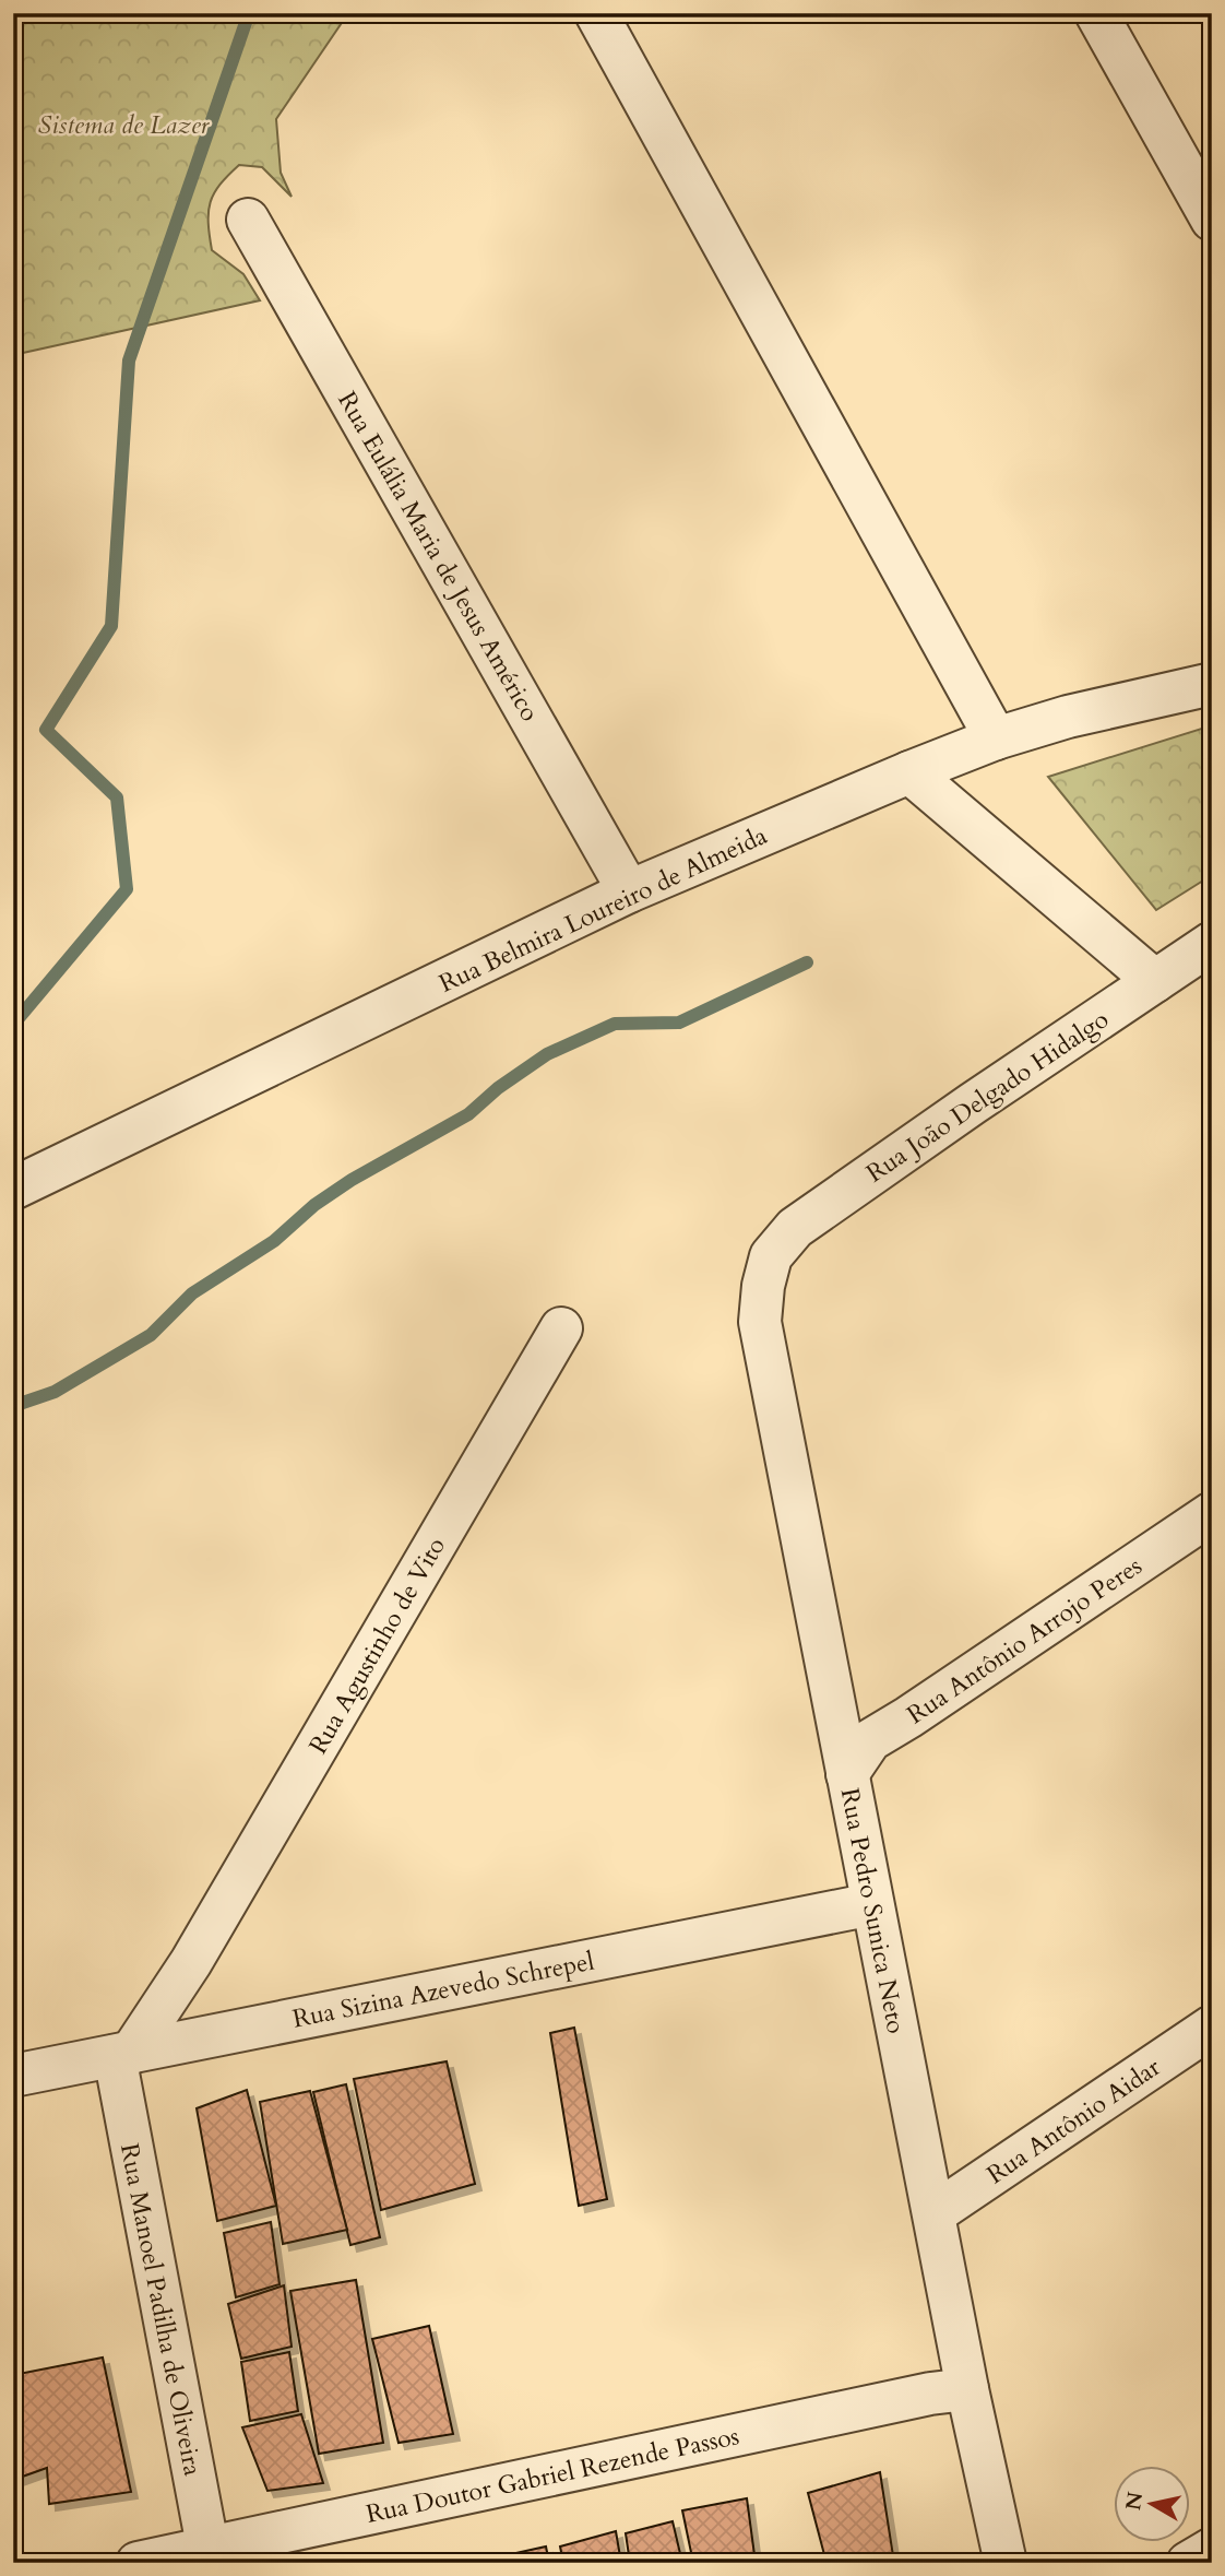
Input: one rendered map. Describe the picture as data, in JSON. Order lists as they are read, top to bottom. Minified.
{"streets":{"street":["Rua Eulália Maria de Jesus Américo","Rua Belmira Loureiro de Almeida","Rua João Delgado Hidalgo","Rua Antônio Arrojo Peres","Rua Agustinho de Vito","Rua Pedro Sunica Neto","Rua Sizina Azevedo Schrepel","Rua Antônio Aidar","Rua Manoel Padilha de Oliveira","Rua Doutor Gabriel Rezende Passos"]},"crossings":[["Rua Eulália Maria de Jesus Américo","Rua Belmira Loureiro de Almeida"],["Rua João Delgado Hidalgo","Rua Pedro Sunica Neto"],["Rua Antônio Arrojo Peres","Rua Pedro Sunica Neto"],["Rua Agustinho de Vito","Rua Sizina Azevedo Schrepel"],["Rua Agustinho de Vito","Rua Manoel Padilha de Oliveira"],["Rua Pedro Sunica Neto","Rua Sizina Azevedo Schrepel"],["Rua Pedro Sunica Neto","Rua Antônio Aidar"],["Rua Pedro Sunica Neto","Rua Doutor Gabriel Rezende Passos"],["Rua Sizina Azevedo Schrepel","Rua Manoel Padilha de Oliveira"],["Rua Manoel Padilha de Oliveira","Rua Doutor Gabriel Rezende Passos"]],"parks":["Sistema de Lazer"],"north":"left"}
